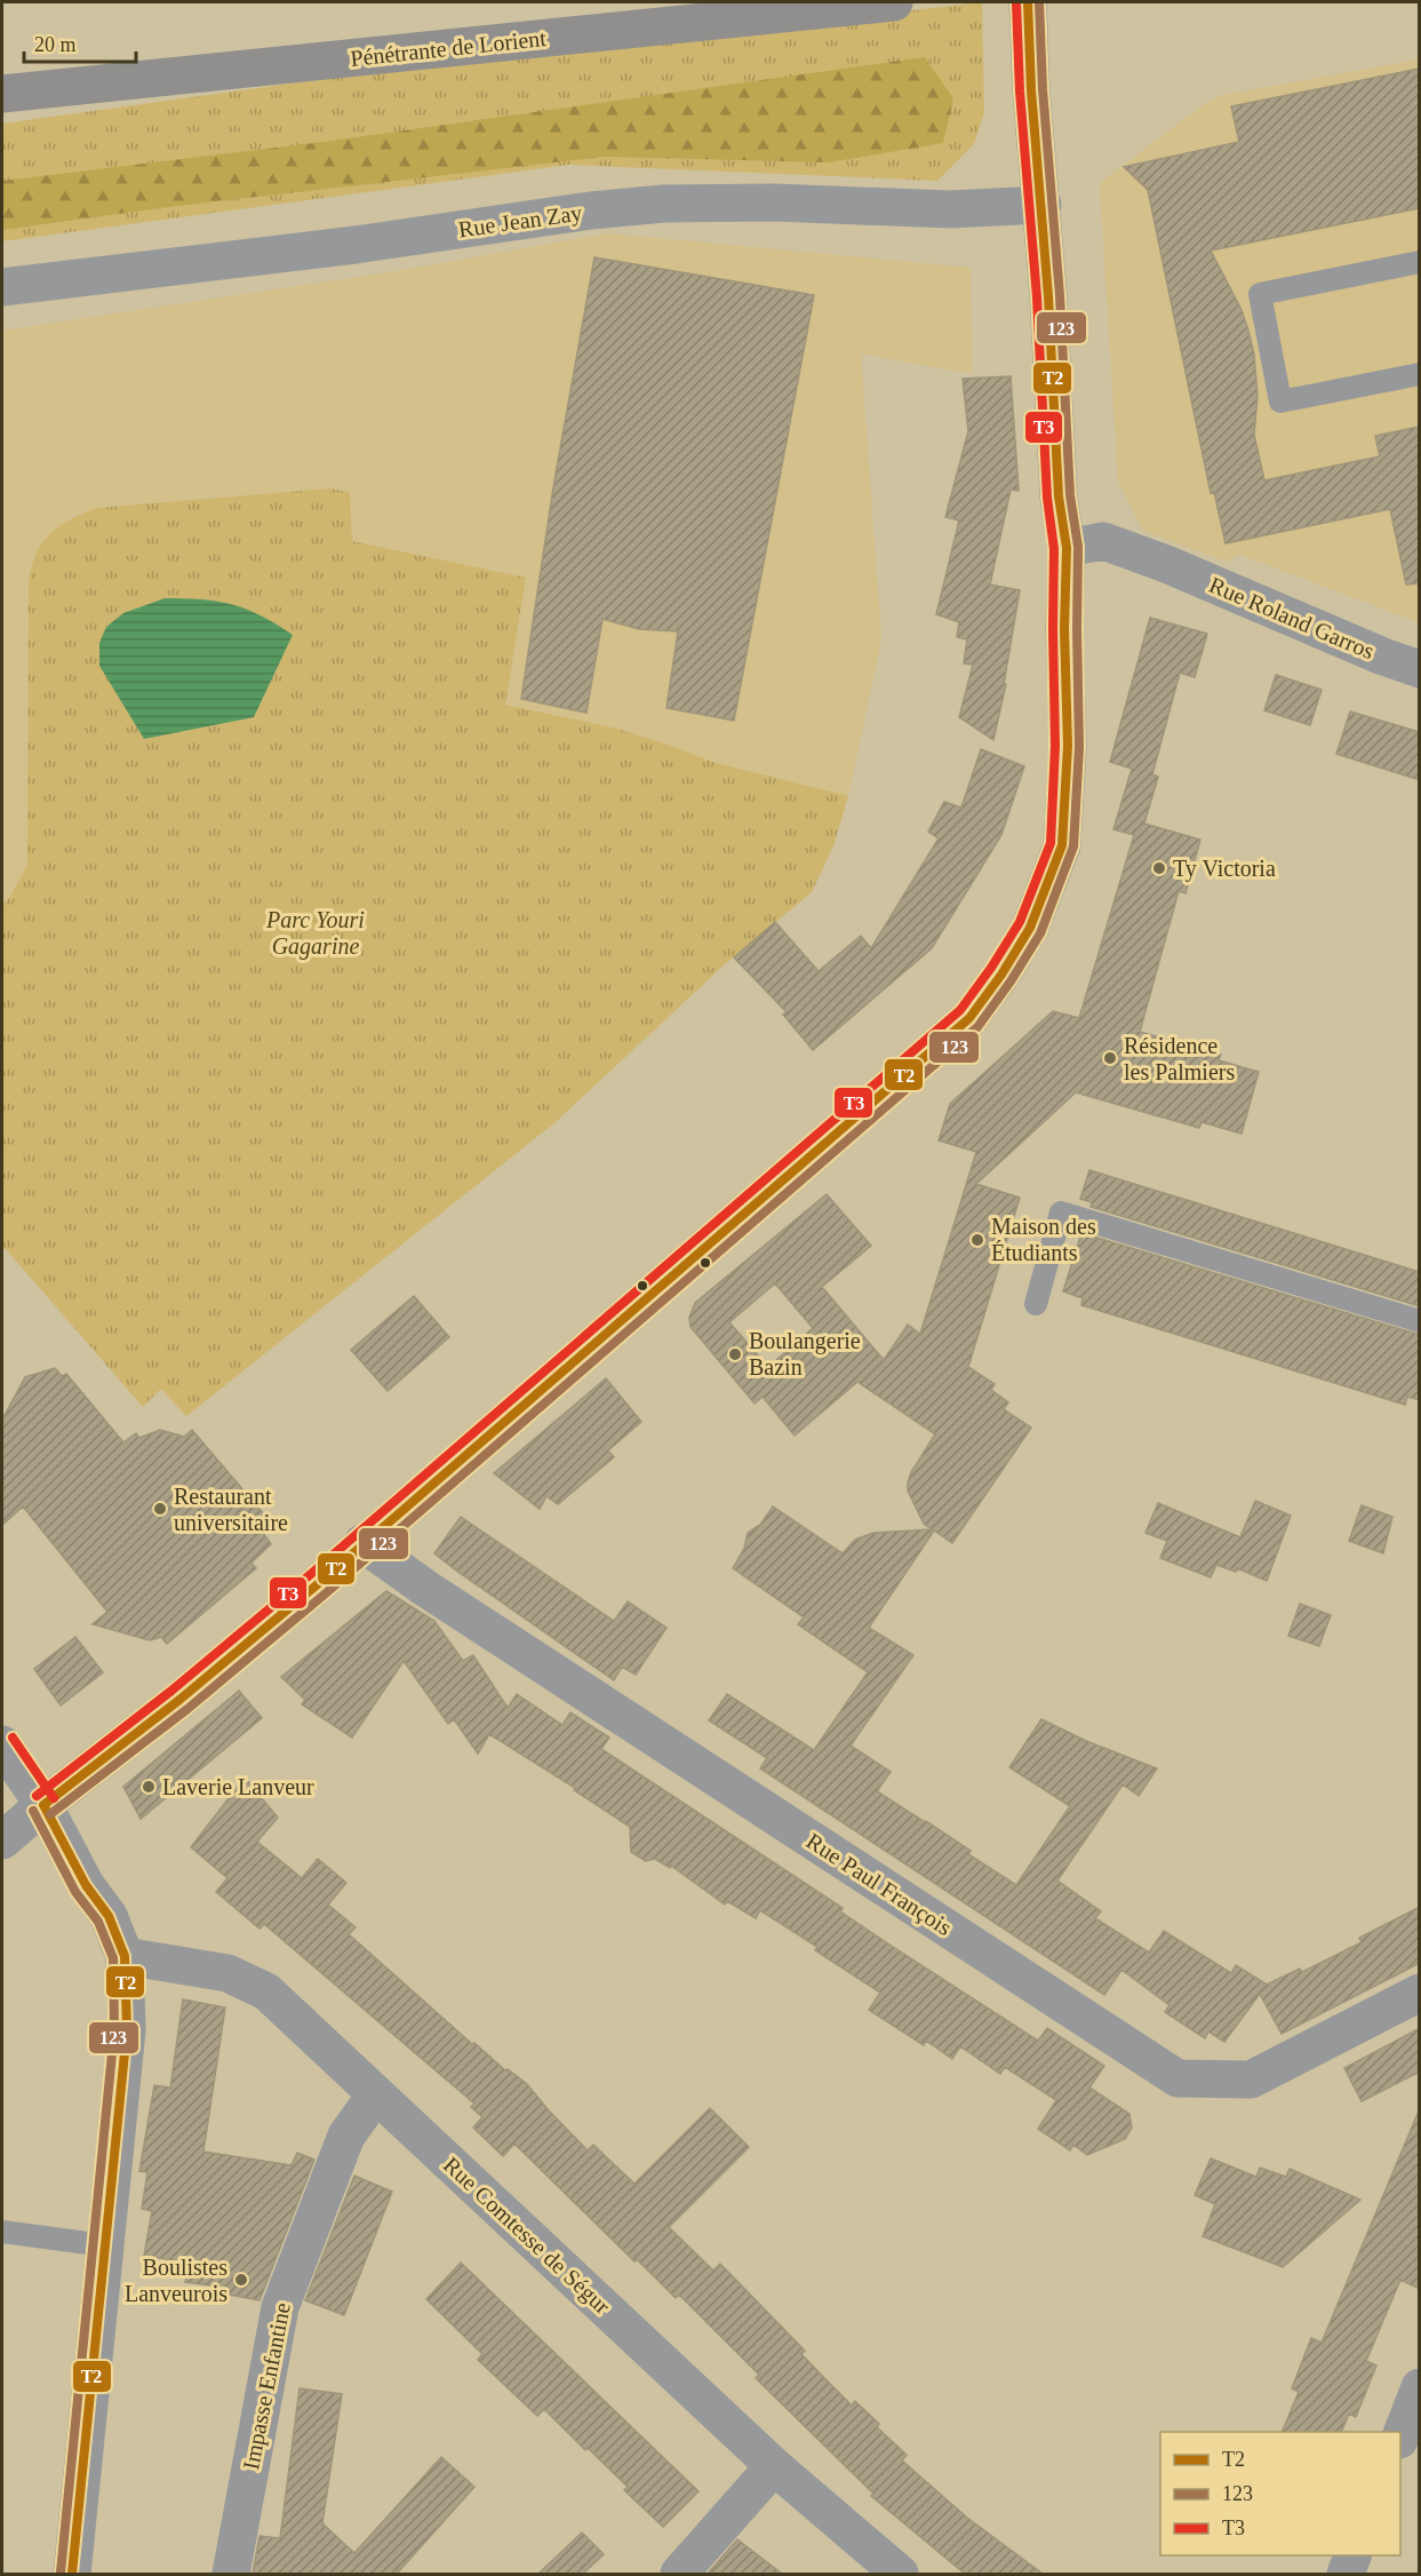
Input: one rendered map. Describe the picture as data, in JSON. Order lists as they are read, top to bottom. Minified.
{"streets":{"main road":["Pénétrante de Lorient"],"street":["Rue Jean Zay","Rue Roland Garros","Rue Paul François","Rue Comtesse de Ségur","Impasse Enfantine"]},"crossings":[["Rue Comtesse de Ségur","Impasse Enfantine"]],"parks":["Parc Youri Gagarine"],"places":["Ty Victoria","Résidence les Palmiers","Maison des Étudiants","Boulangerie Bazin","Restaurant universitaire","Laverie Lanveur","Boulistes Lanveurois"],"lines":["transit line T2","transit line 123","transit line T3"],"legend":["T2","123","T3"],"scale_bar":"20 m"}
